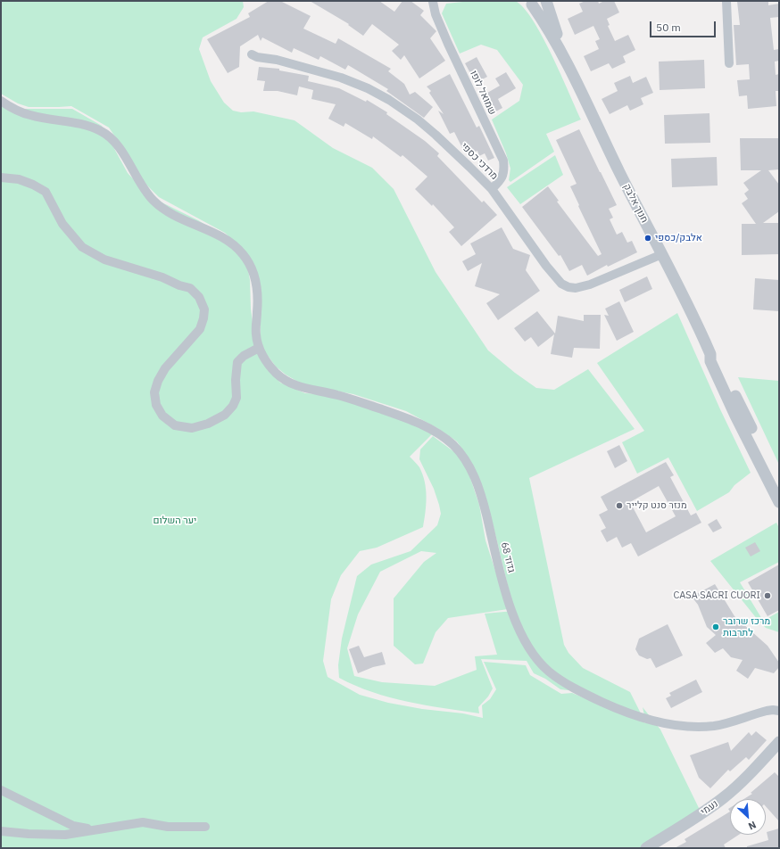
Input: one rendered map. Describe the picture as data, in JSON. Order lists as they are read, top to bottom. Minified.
{"streets":{"street":["שמואל לופו","מרדכי כספי","חנוך אלבק","גדוד 68","נעמי"]},"crossings":[["שמואל לופו","מרדכי כספי"],["מרדכי כספי","חנוך אלבק"]],"parks":["יער השלום"],"places":["אלבק/כספי","מנזר סנט קלייר","CASA SACRI CUORI","מרכז שרובר לתרבות"],"scale_bar":"50 m","north":"bottom right"}
